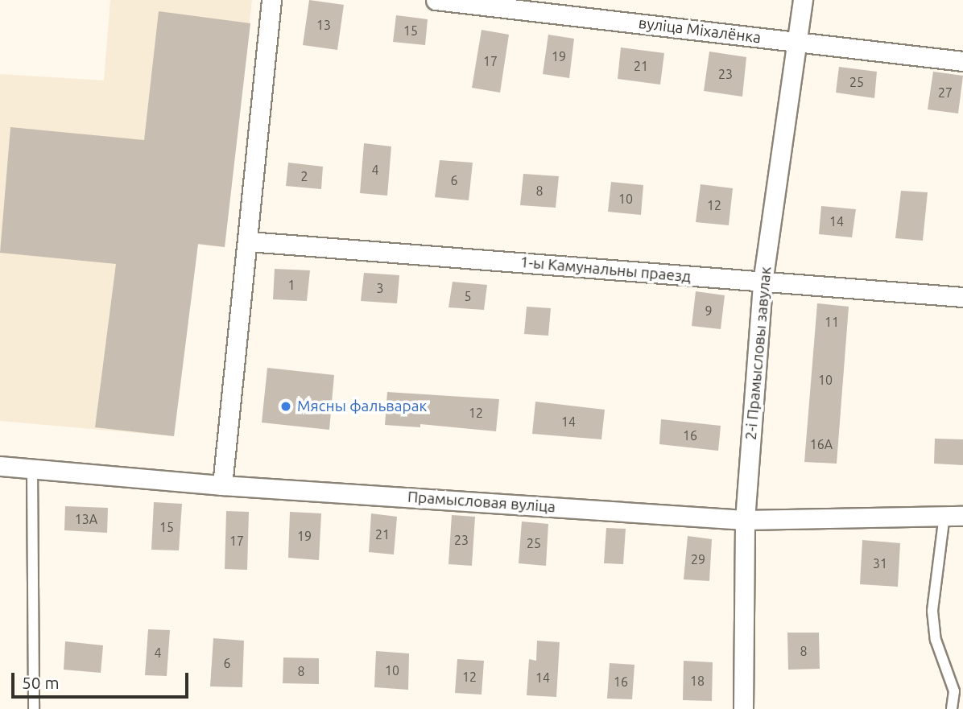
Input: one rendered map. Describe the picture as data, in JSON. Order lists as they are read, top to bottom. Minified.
{"streets":{"street":["вуліца Міхалёнка","1-ы Камунальны праезд","2-і Прамысловы завулак","Прамысловая вуліца"]},"crossings":[["вуліца Міхалёнка","2-і Прамысловы завулак"],["1-ы Камунальны праезд","2-і Прамысловы завулак"],["2-і Прамысловы завулак","Прамысловая вуліца"]],"places":["Мясны фальварак"],"house_numbers":["13","15","19","17","21","23","25","27","4","2","6","8","10","12","14","1","3","5","9","11","10","12","14","16","16А","13А","15","21","19","23","17","25","29","31","8","4","6","10","8","12","14","18","16"],"scale_bar":"50 m"}
